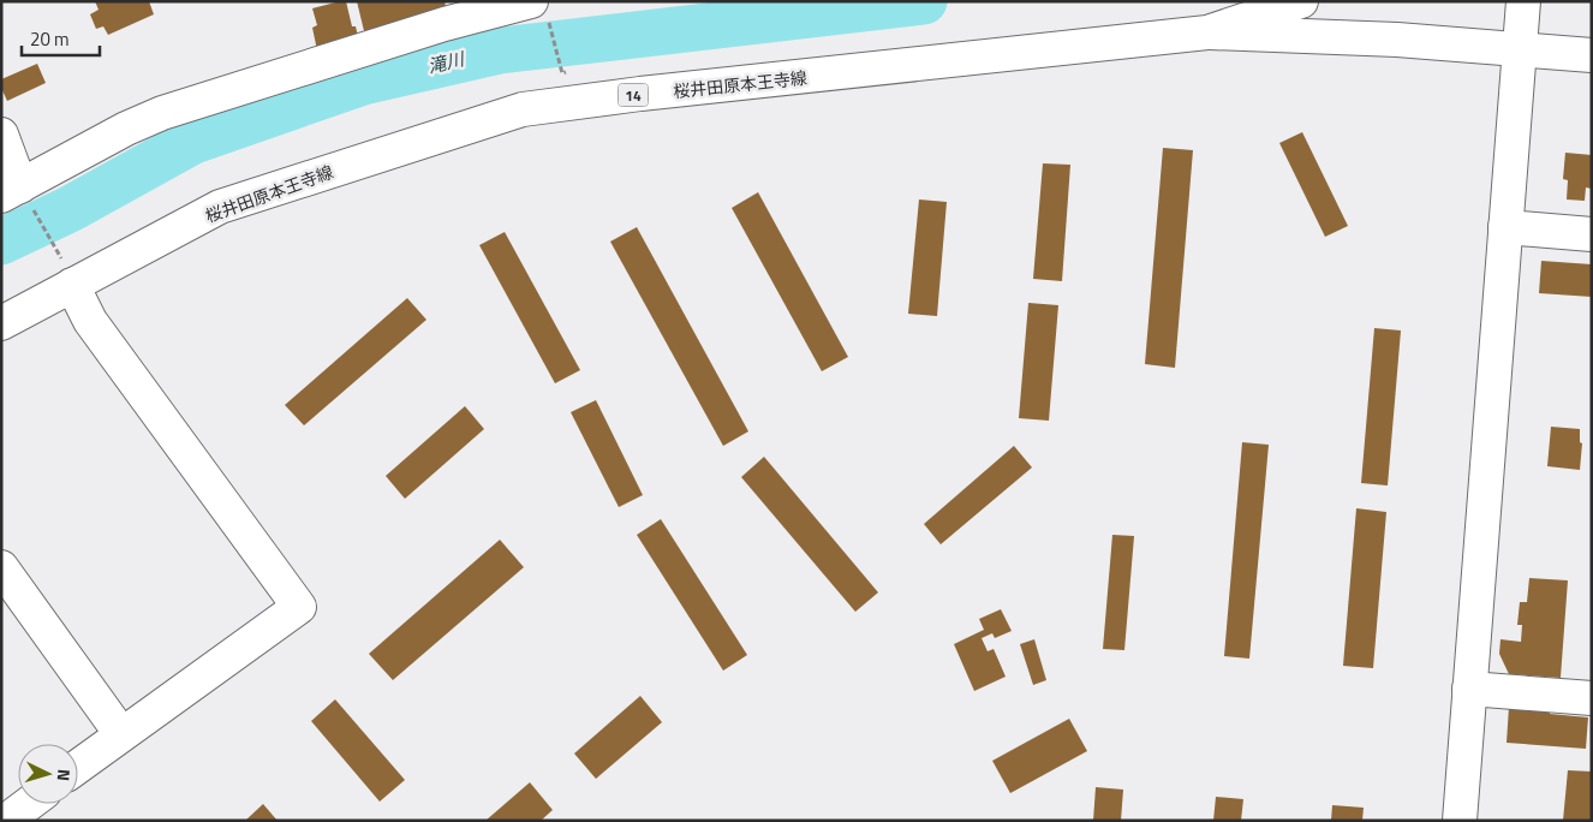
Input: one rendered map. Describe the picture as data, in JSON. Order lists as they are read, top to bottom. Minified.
{"streets":{"street":["桜井田原本王寺線","14"]},"water":["滝川"],"scale_bar":"20 m","north":"right"}
